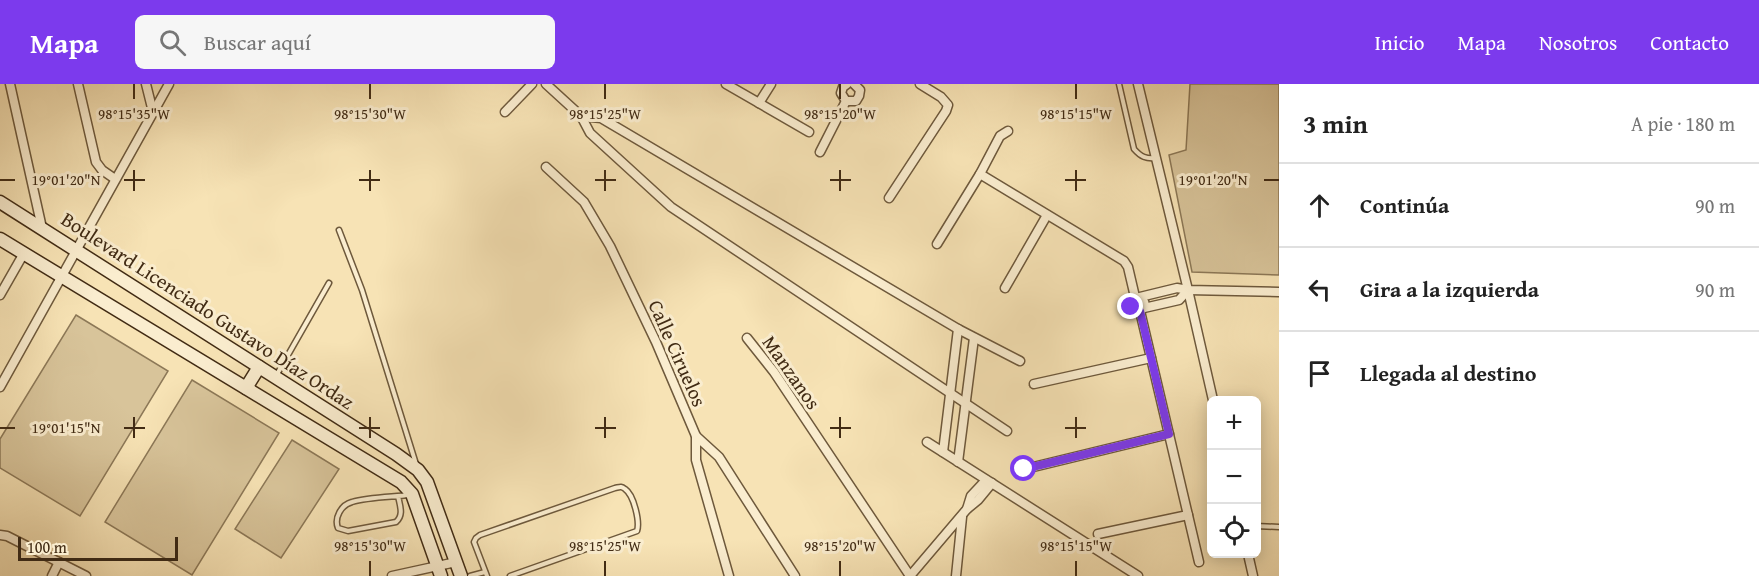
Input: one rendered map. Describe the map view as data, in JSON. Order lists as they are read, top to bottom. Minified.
{"streets":{"street":["Boulevard Licenciado Gustavo Díaz Ordaz","Calle Ciruelos","Manzanos"]},"scale_bar":"100 m","page":{"header":"Mapa","search":"Buscar aquí","nav":["Inicio","Mapa","Nosotros","Contacto"],"heading":["3 min","A pie · 180 m"],"list":[["Continúa","90 m"],["Gira a la izquierda","90 m"],"Llegada al destino"],"map_buttons":["+","−"],"scale":"100 m"},"coordinates":["98°15'35\"W","98°15'30\"W","98°15'25\"W","98°15'20\"W","98°15'15\"W","19°01'20\"N","19°01'15\"N"]}
